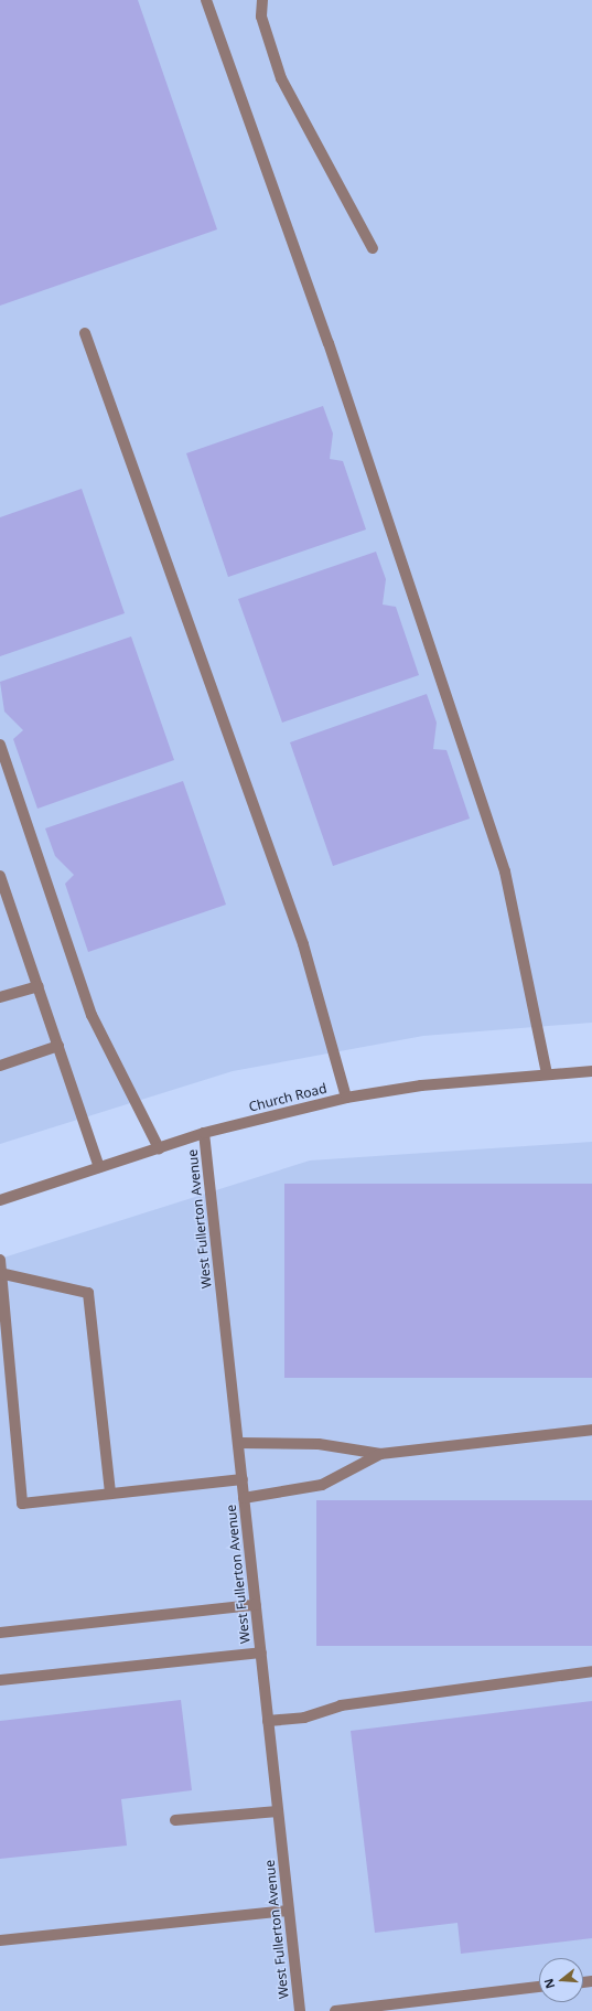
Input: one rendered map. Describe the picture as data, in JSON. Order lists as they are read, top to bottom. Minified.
{"streets":{"street":["Church Road","West Fullerton Avenue"]},"crossings":[["Church Road","West Fullerton Avenue"]],"north":"left"}
